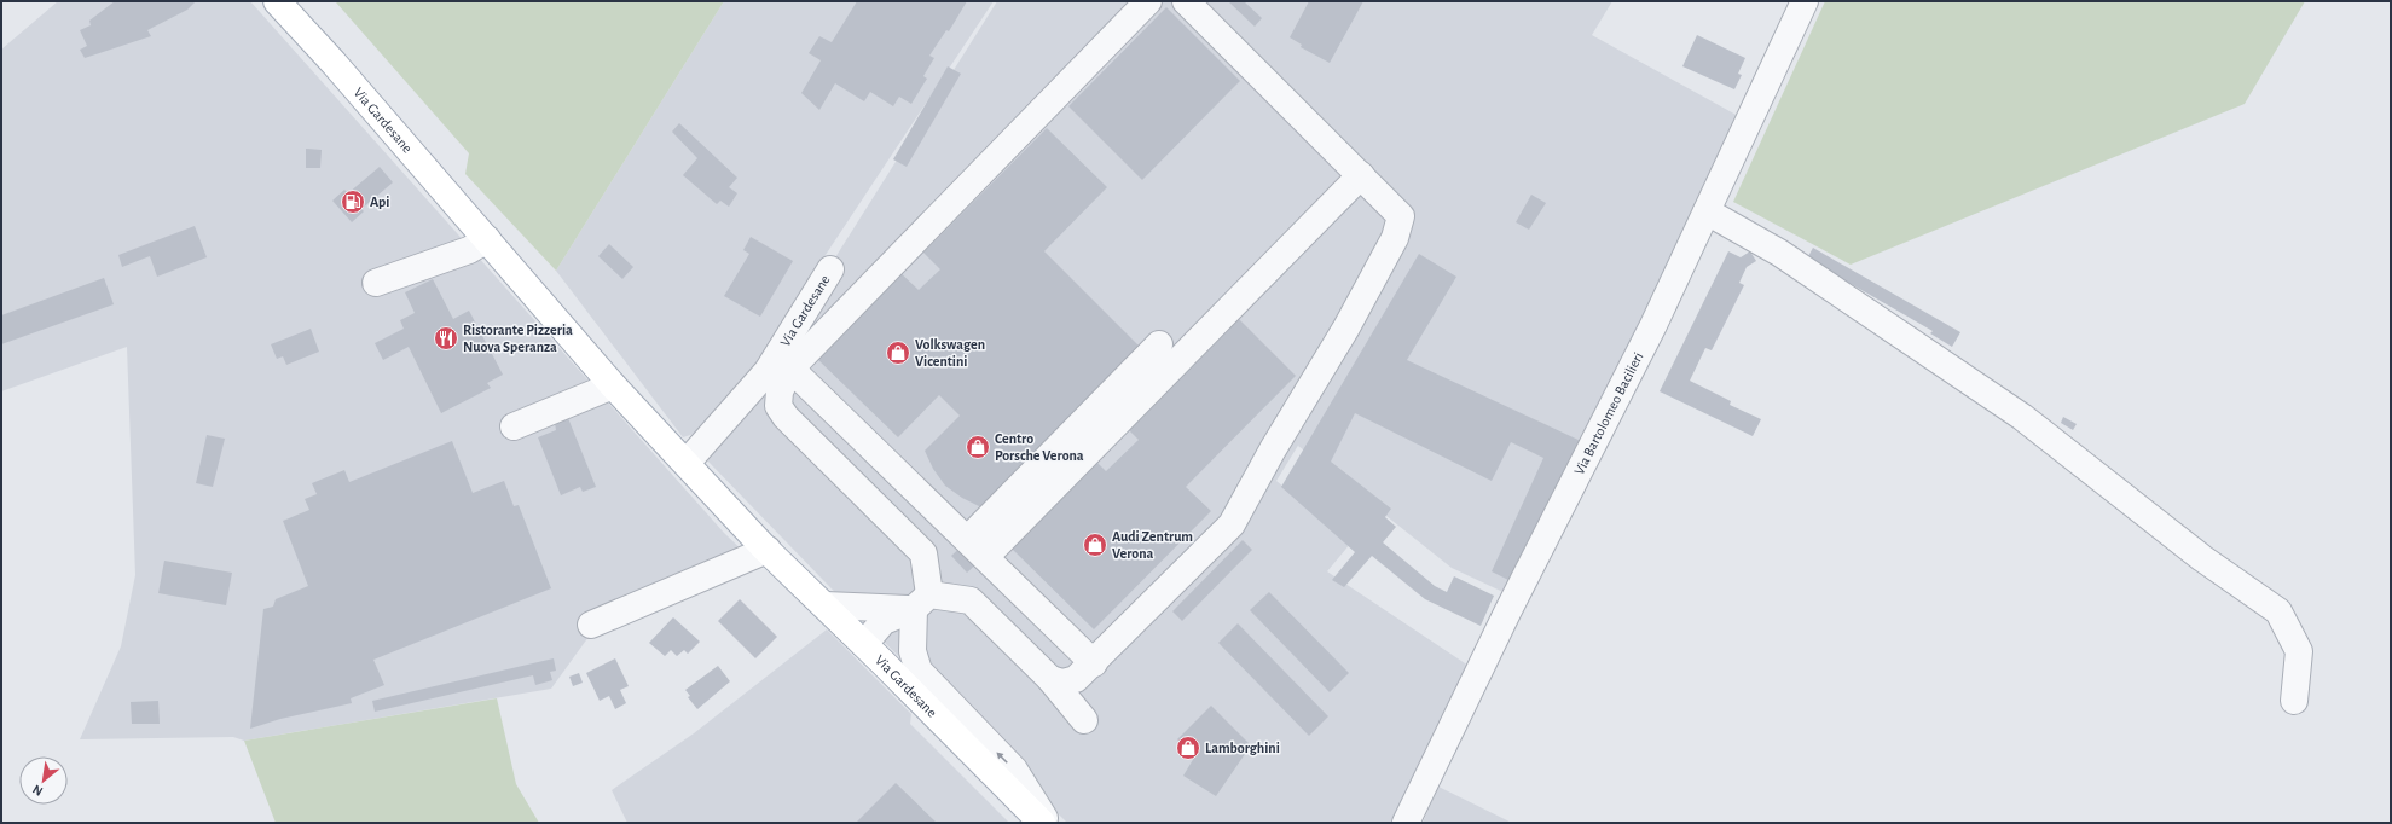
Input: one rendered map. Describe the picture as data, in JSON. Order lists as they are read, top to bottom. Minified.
{"streets":{"main road":["Via Gardesane"],"street":["Via Bartolomeo Bacilieri"]},"places":{"fuel station":["Api"],"restaurant":["Ristorante Pizzeria Nuova Speranza"],"shop":["Volkswagen Vicentini","Centro Porsche Verona","Audi Zentrum Verona","Lamborghini"]},"north":"bottom left"}
